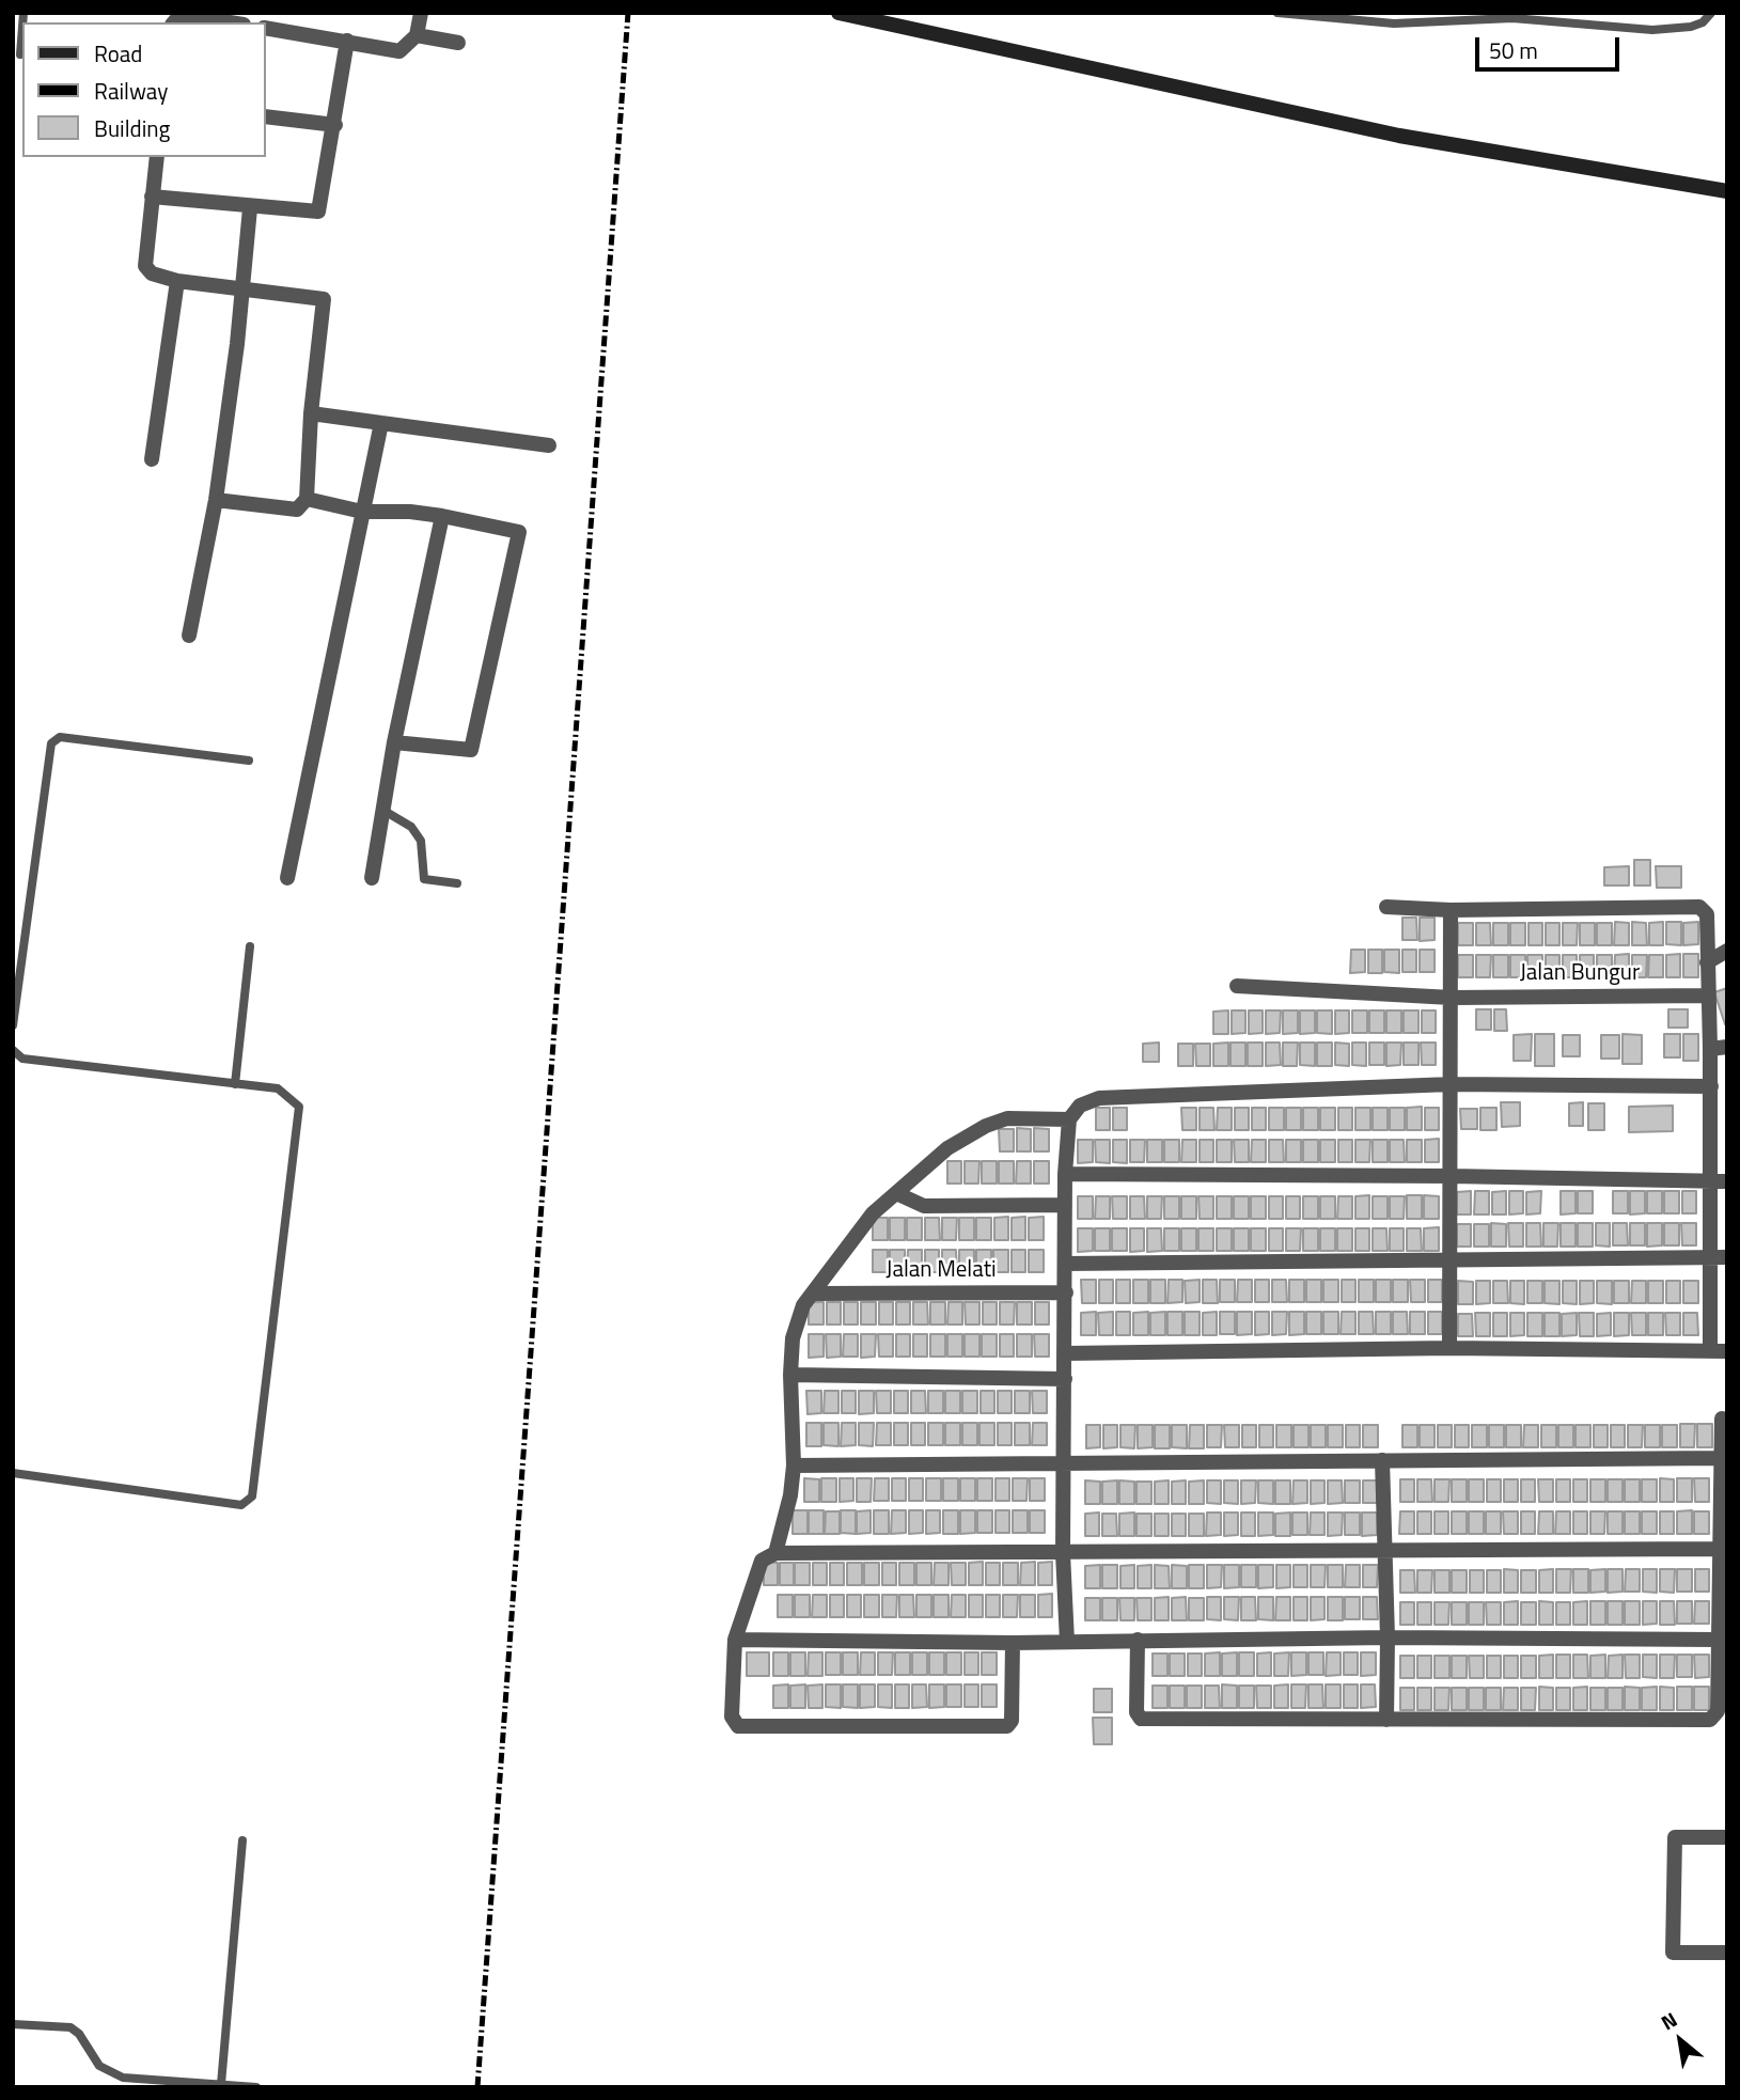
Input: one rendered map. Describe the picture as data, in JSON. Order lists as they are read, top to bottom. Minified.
{"streets":{"street":["Jalan Bungur","Jalan Melati"]},"legend":["Road","Railway","Building"],"scale_bar":"50 m","north":"top left"}
